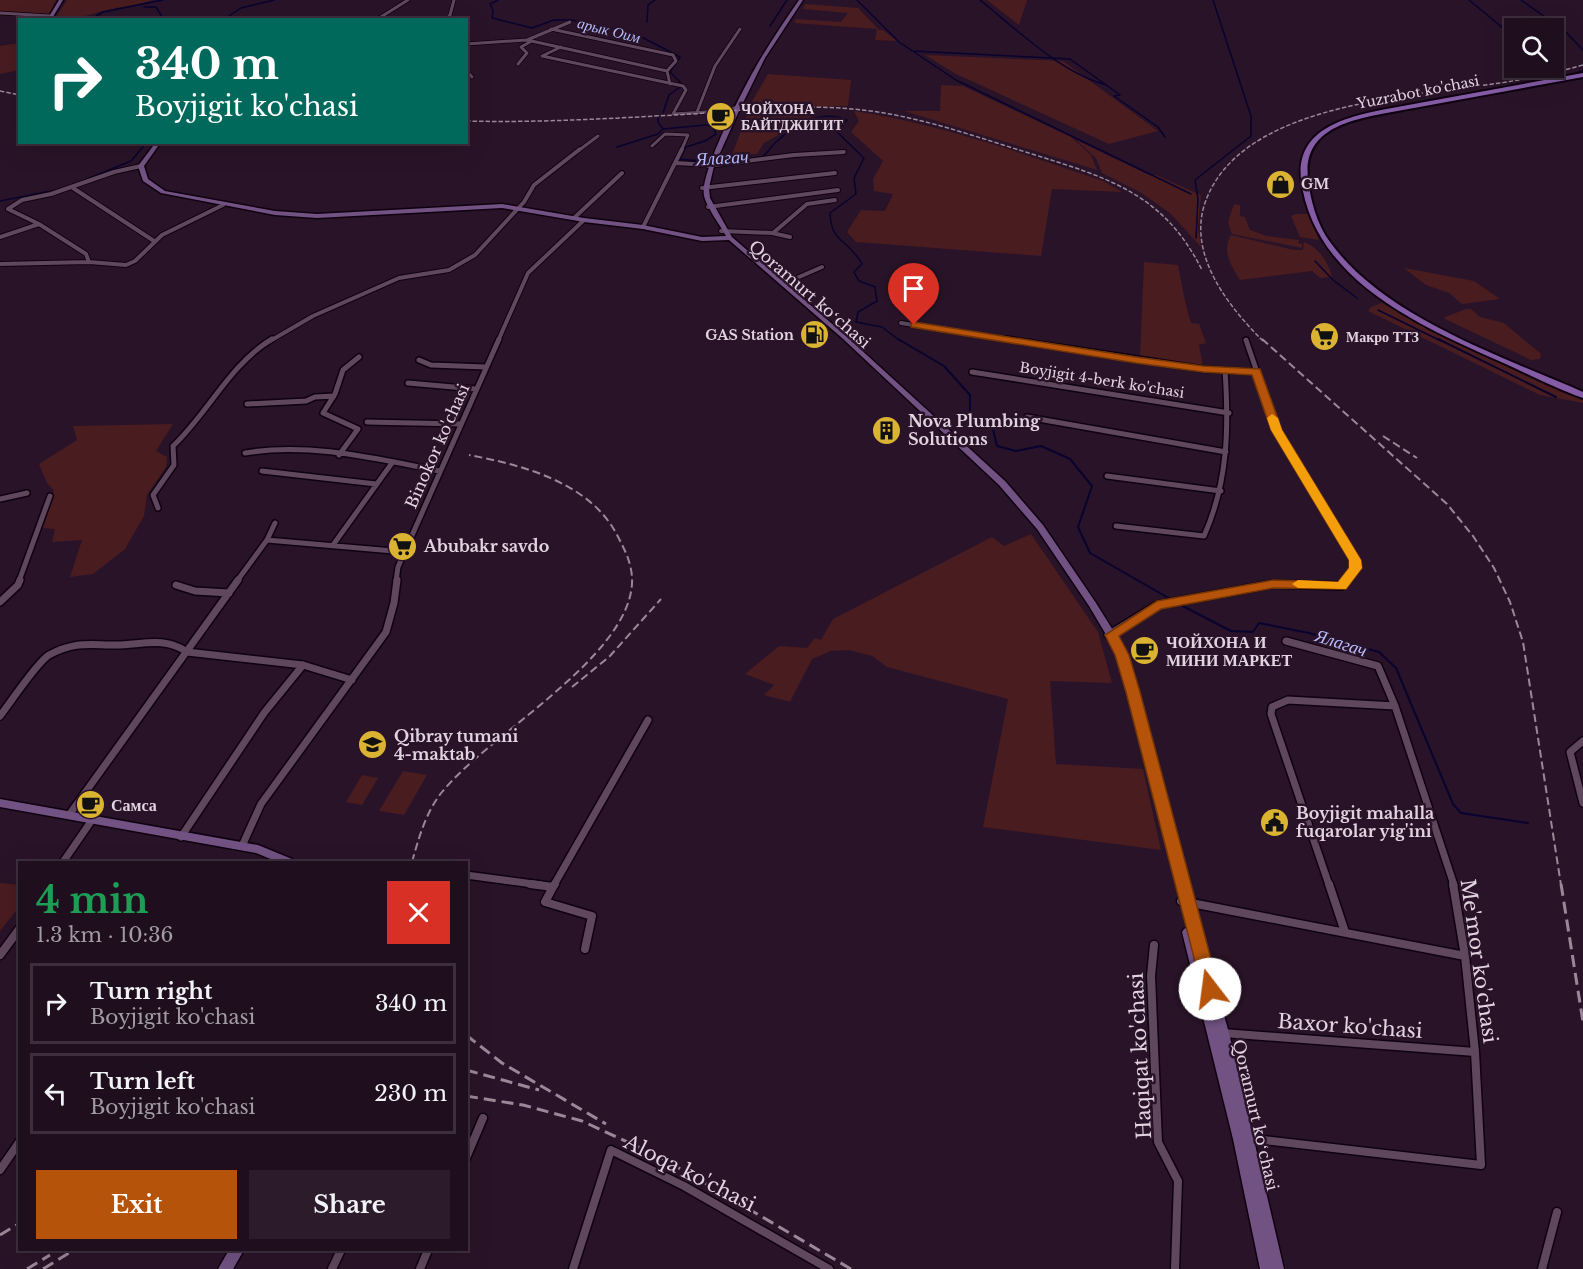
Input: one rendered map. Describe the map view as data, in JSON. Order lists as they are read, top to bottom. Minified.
{"streets":{"main road":["Yuzrabot ko'chasi","Qoramurt koʻchasi"],"street":["Boyjigit 4-berk ko'chasi","Binokor ko'chasi","Me'mor ko'chasi","Baxor ko'chasi","Haqiqat ko'chasi","Aloqa ko'chasi"]},"crossings":[["Qoramurt koʻchasi","Me'mor ko'chasi"],["Qoramurt koʻchasi","Baxor ko'chasi"],["Me'mor ko'chasi","Baxor ko'chasi"]],"water":["арык Оим","Ялагач"],"places":{"cafe":["ЧОЙХОНА БАЙТДЖИГИТ","ЧОЙХОНА И МИНИ МАРКЕТ","Самса"],"shop":["GM"],"fuel station":["GAS Station"],"supermarket":["Макро ТТЗ","Abubakr savdo"],"building":["Nova Plumbing Solutions"],"school or university":["Qibray tumani 4-maktab"],"public building":["Boyjigit mahalla fuqarolar yig'ini"]},"page":{"turn":["340 m","Boyjigit ko'chasi"],"heading":["4 min","1.3 km · 10:36"],"list":[{"name":"Turn right","note":"Boyjigit ko'chasi","value":"340 m"},{"name":"Turn left","note":"Boyjigit ko'chasi","value":"230 m"}],"buttons":["Exit","Share"]}}
